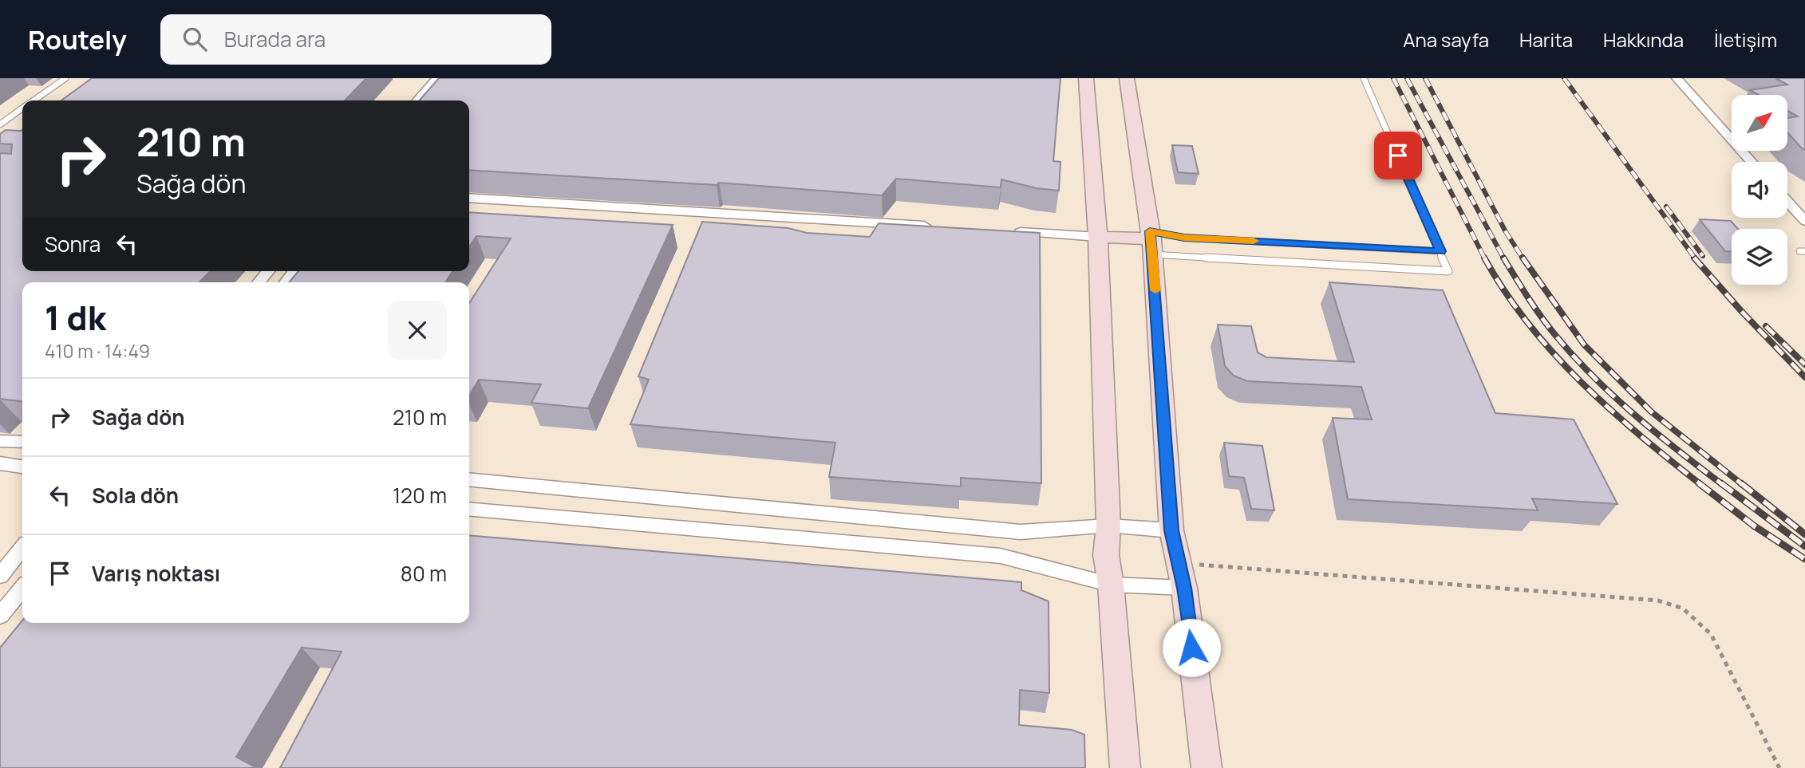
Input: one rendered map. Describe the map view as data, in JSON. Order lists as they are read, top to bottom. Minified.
{"north":"top right","page":{"header":"Routely","search":"Burada ara","nav":["Ana sayfa","Harita","Hakkında","İletişim"],"turn":["210 m","Sağa dön"],"then":"Sonra","heading":["1 dk","410 m · 14:49"],"list":[{"name":"Sağa dön","value":"210 m"},{"name":"Sola dön","value":"120 m"},{"name":"Varış noktası","value":"80 m"}]}}
